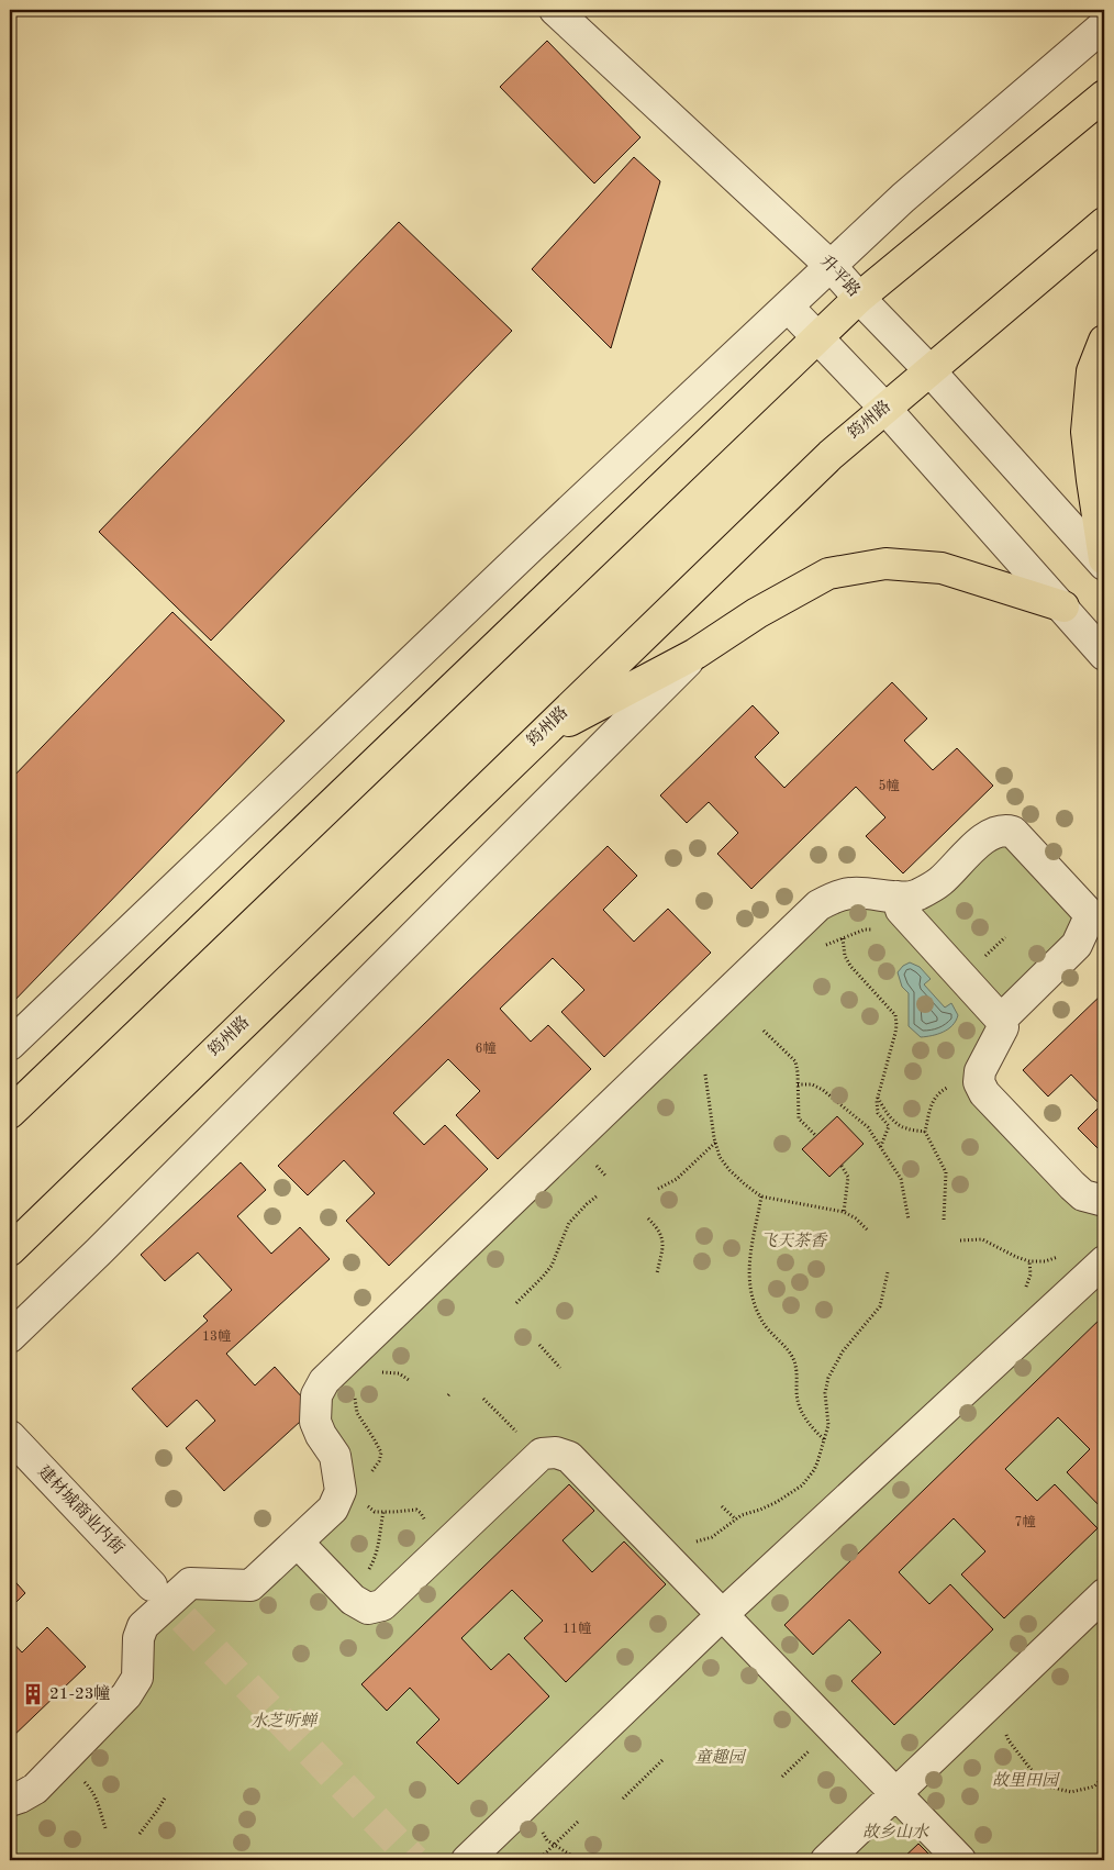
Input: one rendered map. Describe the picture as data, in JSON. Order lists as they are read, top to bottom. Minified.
{"streets":{"main road":["筠州路"],"street":["升平路","建材城商业内街"]},"crossings":[["升平路","筠州路"]],"parks":["飞天茶香","水芝听蝉","童趣园","故里田园","故乡山水"],"places":{"building":["21-23幢"]},"house_numbers":["5幢","6幢","13幢","7幢","11幢"]}
